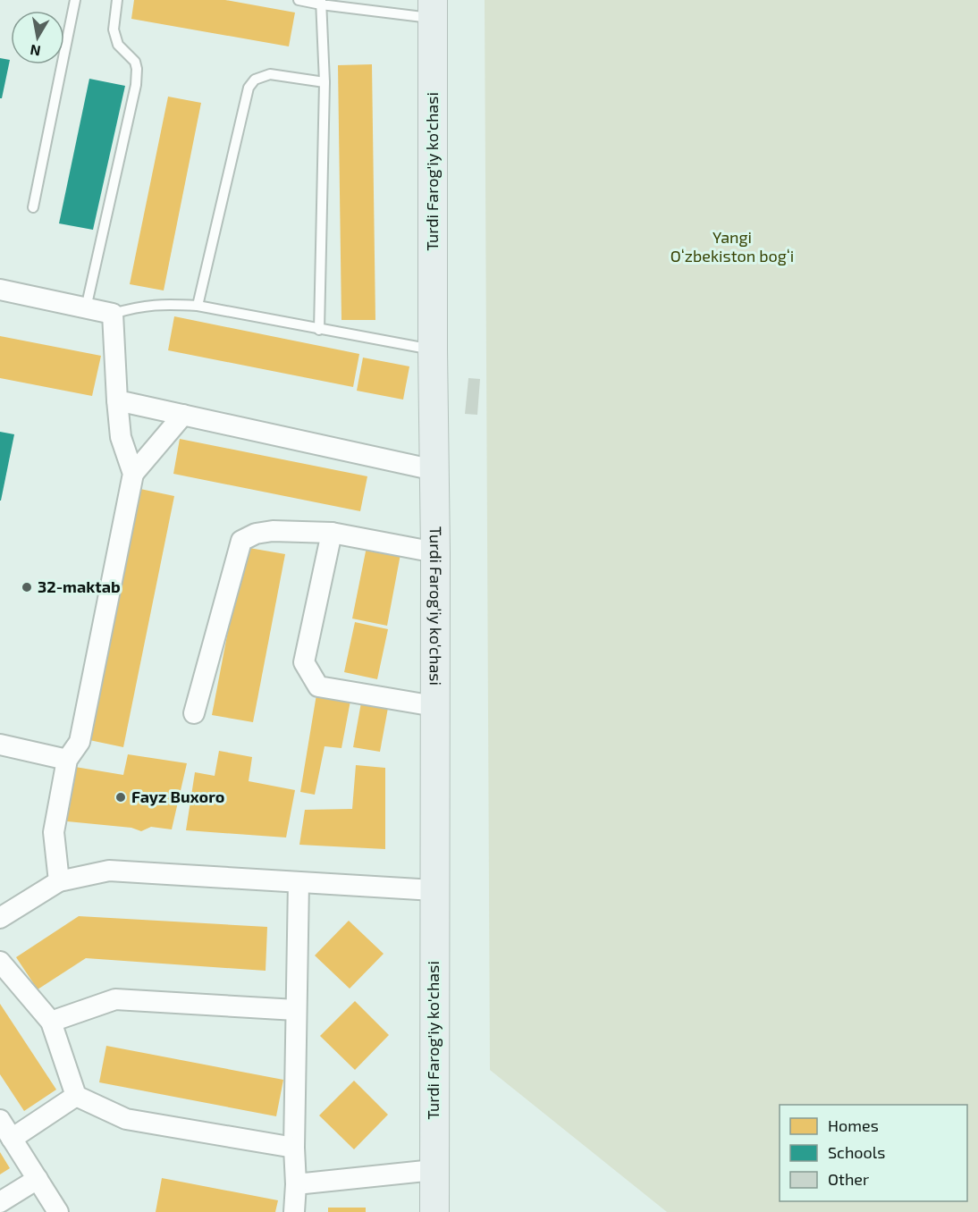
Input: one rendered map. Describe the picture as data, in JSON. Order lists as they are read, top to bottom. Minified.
{"streets":{"main road":["Turdi Farog'iy ko'chasi"]},"parks":["Yangi Oʻzbekiston bogʻi"],"places":["32-maktab","Fayz Buxoro"],"legend":["Homes","Schools","Other"],"north":"bottom"}
